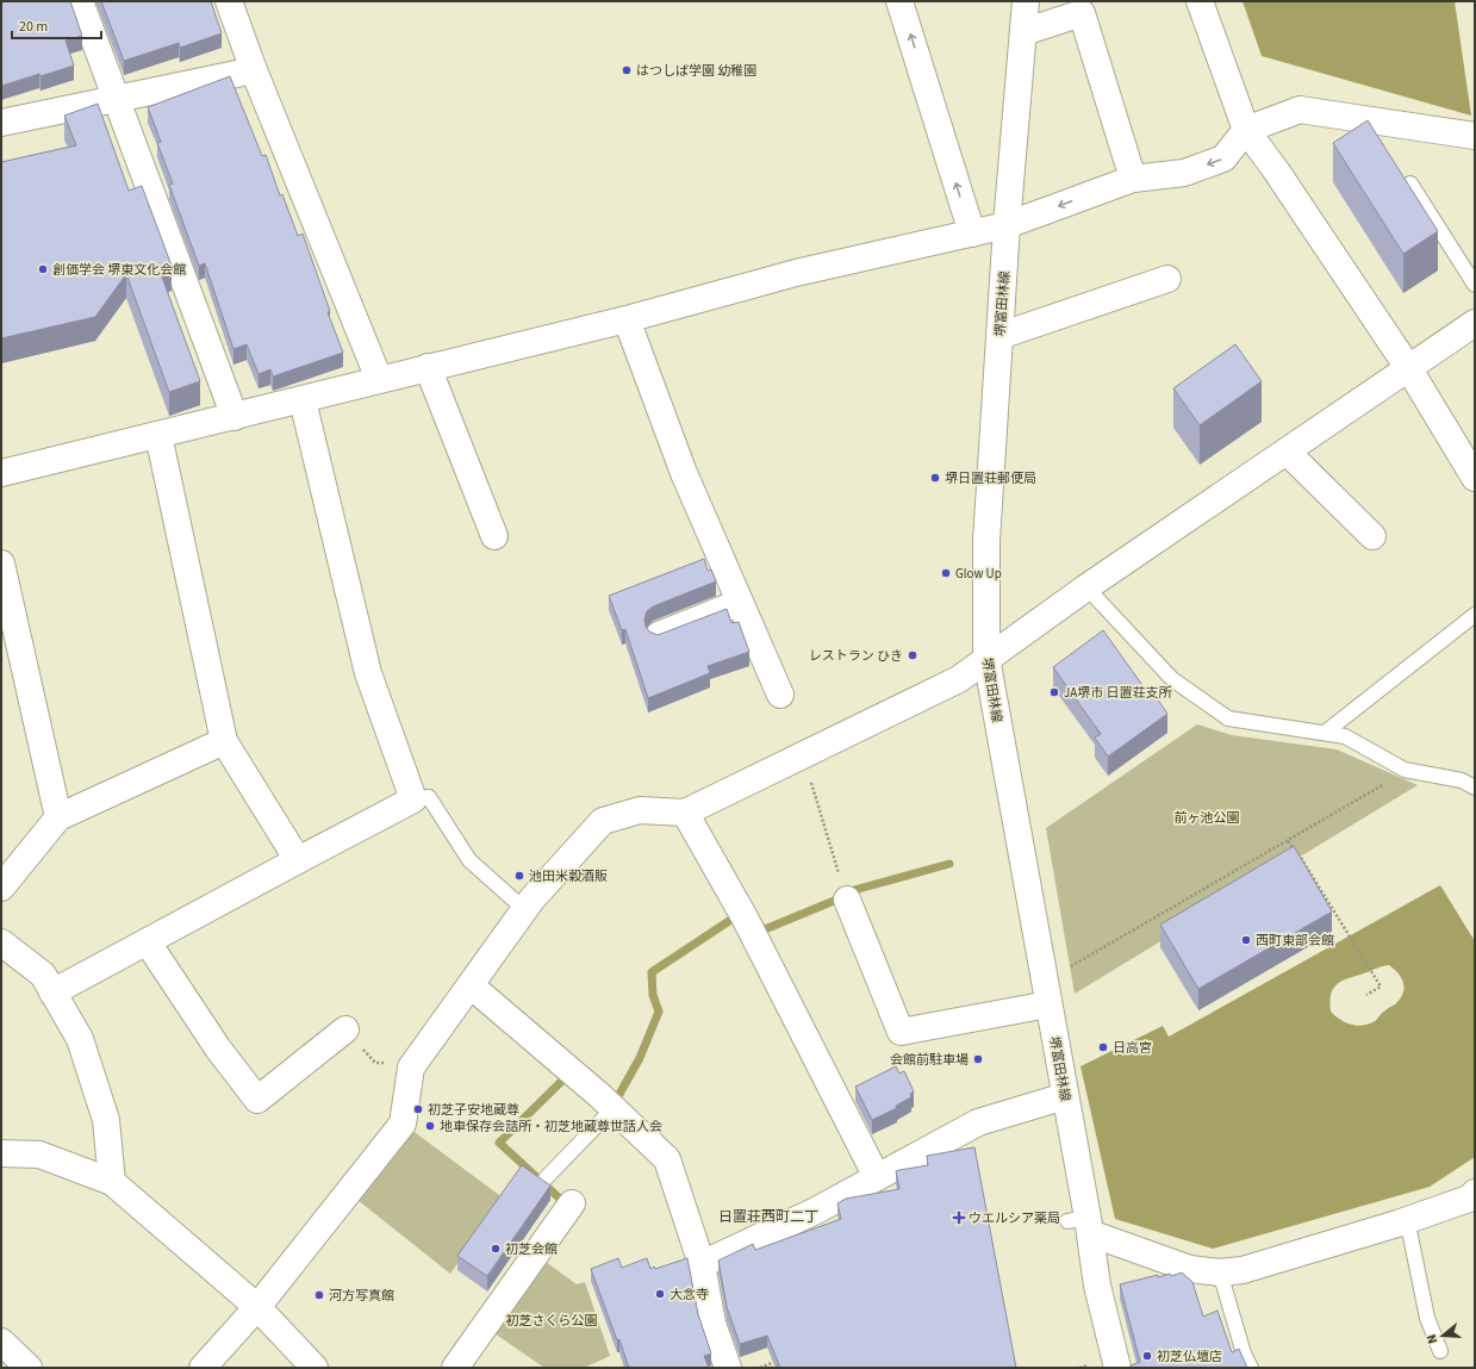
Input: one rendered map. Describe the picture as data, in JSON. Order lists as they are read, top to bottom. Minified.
{"streets":{"street":["堺富田林線"]},"districts":["日置荘西町二丁"],"parks":["前ヶ池公園","初芝さくら公園"],"places":{"other":["はつしば学園 幼稚園","創価学会 堺東文化会館","堺日置荘郵便局","Glow Up","レストラン ひき","JA堺市 日置荘支所","池田米穀酒販","西町東部会館","日高宮","会館前駐車場","初芝子安地蔵尊","地車保存会詰所・初芝地蔵尊世話人会","初芝会館","大念寺","河方写真館","初芝仏壇店"],"health":["ウエルシア薬局"]},"scale_bar":"20 m","north":"left"}
